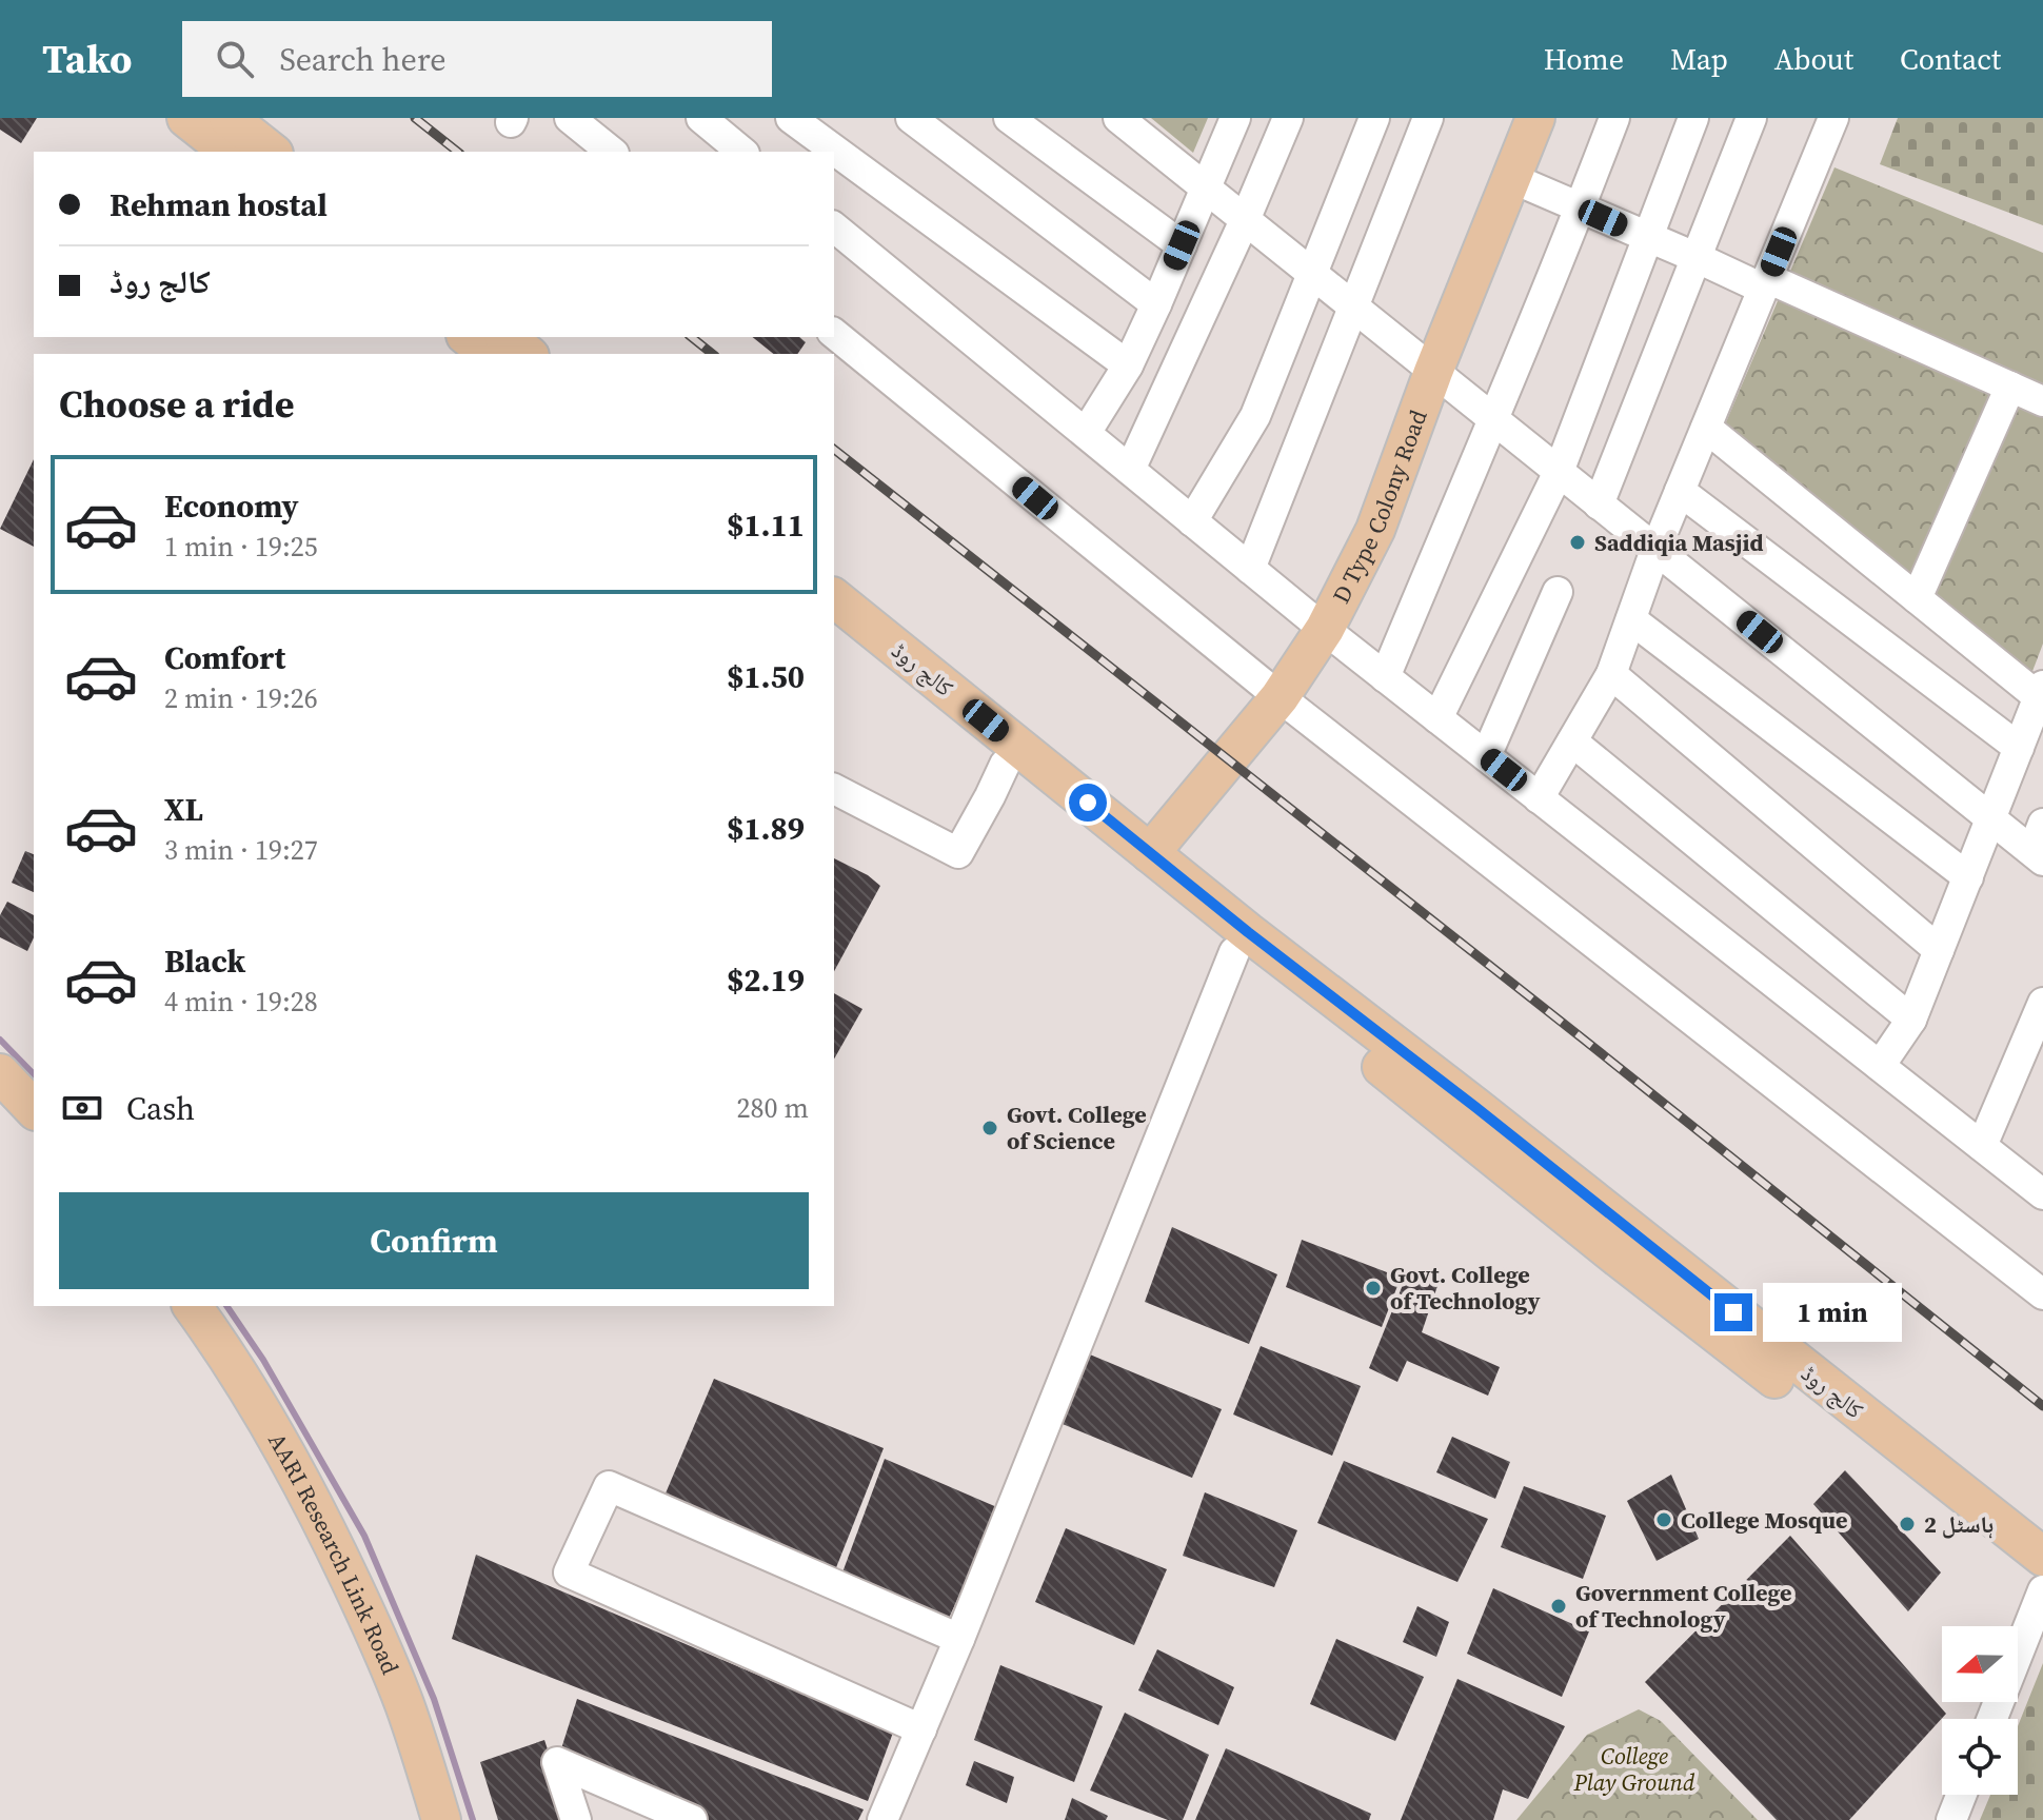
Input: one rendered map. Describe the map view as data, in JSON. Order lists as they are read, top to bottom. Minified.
{"streets":{"main road":["D Type Colony Road","کالج روڈ","AARI Research Link Road"]},"crossings":[["D Type Colony Road","کالج روڈ"]],"parks":["College Play Ground"],"places":["Saddiqia Masjid","Govt. College of Science","Govt. College of Technology","College Mosque","ہاسٹل 2","Government College of Technology"],"north":"left","page":{"header":"Tako","search":"Search here","nav":["Home","Map","About","Contact"],"banner":["Rehman hostal","کالج روڈ"],"heading":"Choose a ride","list":[{"name":"Economy","note":"1 min · 19:25","value":"$1.11"},{"name":"Comfort","note":"2 min · 19:26","value":"$1.50"},{"name":"XL","note":"3 min · 19:27","value":"$1.89"},{"name":"Black","note":"4 min · 19:28","value":"$2.19"}],"pay":["Cash","280 m"],"buttons":"Confirm","bubble":"1 min"}}
